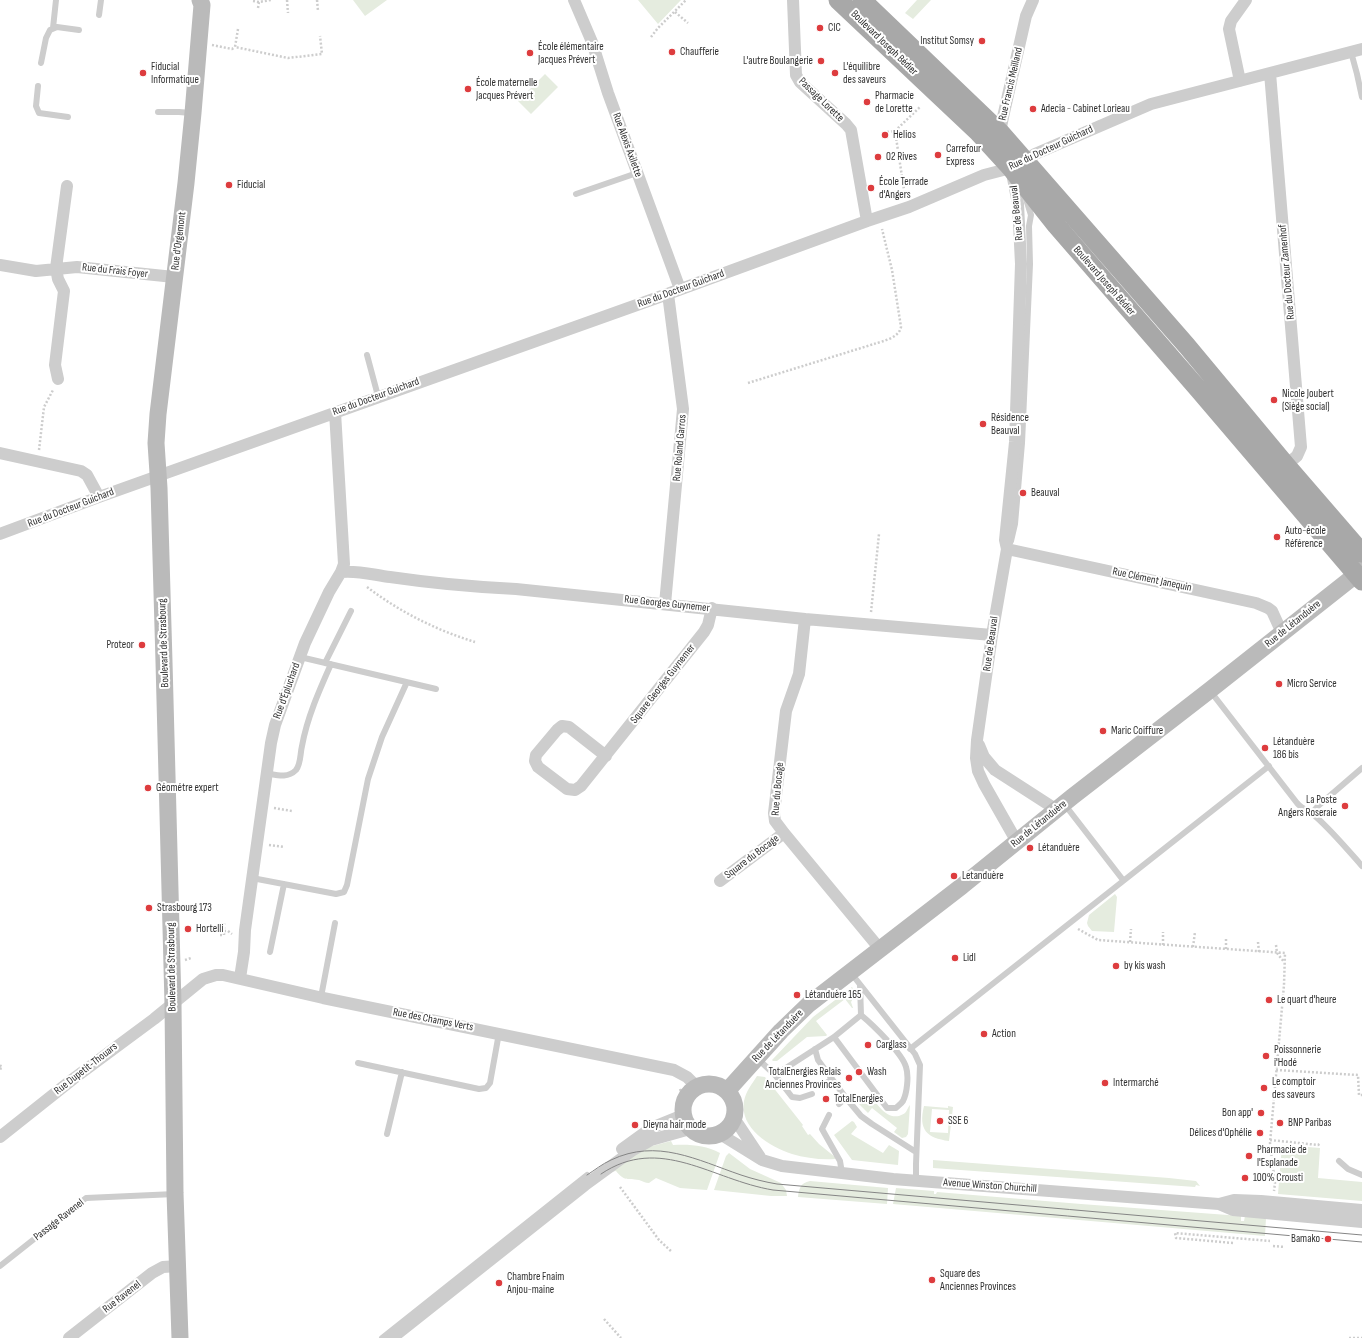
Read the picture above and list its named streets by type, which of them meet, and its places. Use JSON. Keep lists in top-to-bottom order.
{
  "streets": {
    "main road": ["Boulevard Joseph Bédier"],
    "street": [
      "Rue Francis Meilland",
      "Passage Lorette",
      "Rue Alexis Axilette",
      "Rue du Docteur Guichard",
      "Rue de Beauval",
      "Rue d'Orgemont",
      "Rue du Frais Foyer",
      "Rue du Docteur Zamenhof",
      "Rue Roland Garros",
      "Rue Clément Janequin",
      "Rue Georges Guynemer",
      "Rue de Létanduère",
      "Boulevard de Strasbourg",
      "Square Georges Guynemer",
      "Rue d'Épluchard",
      "Rue du Bocage",
      "Square du Bocage",
      "Rue des Champs Verts",
      "Rue Dupetit-Thouars",
      "Avenue Winston Churchill",
      "Rue Ravenel"
    ],
    "lane": ["Passage Ravenel"]
  },
  "crossings": [
    ["Boulevard Joseph Bédier", "Rue Francis Meilland"],
    ["Boulevard Joseph Bédier", "Rue du Docteur Guichard"],
    ["Boulevard Joseph Bédier", "Rue de Beauval"],
    ["Boulevard Joseph Bédier", "Rue du Docteur Zamenhof"],
    ["Boulevard Joseph Bédier", "Rue de Létanduère"],
    ["Passage Lorette", "Rue du Docteur Guichard"],
    ["Rue Alexis Axilette", "Rue du Docteur Guichard"],
    ["Rue du Docteur Guichard", "Rue de Beauval"],
    ["Rue du Docteur Guichard", "Rue d'Orgemont"],
    ["Rue du Docteur Guichard", "Rue du Docteur Zamenhof"],
    ["Rue du Docteur Guichard", "Rue Roland Garros"],
    ["Rue du Docteur Guichard", "Boulevard de Strasbourg"],
    ["Rue du Docteur Guichard", "Rue d'Épluchard"],
    ["Rue de Beauval", "Rue Clément Janequin"],
    ["Rue de Beauval", "Rue Georges Guynemer"],
    ["Rue de Beauval", "Rue de Létanduère"],
    ["Rue d'Orgemont", "Rue du Frais Foyer"],
    ["Rue d'Orgemont", "Boulevard de Strasbourg"],
    ["Rue Roland Garros", "Rue Georges Guynemer"],
    ["Rue Clément Janequin", "Rue de Létanduère"],
    ["Rue Georges Guynemer", "Square Georges Guynemer"],
    ["Rue Georges Guynemer", "Rue d'Épluchard"],
    ["Rue Georges Guynemer", "Rue du Bocage"],
    ["Rue de Létanduère", "Rue du Bocage"],
    ["Rue de Létanduère", "Rue des Champs Verts"],
    ["Rue de Létanduère", "Avenue Winston Churchill"],
    ["Boulevard de Strasbourg", "Rue des Champs Verts"],
    ["Boulevard de Strasbourg", "Rue Dupetit-Thouars"],
    ["Boulevard de Strasbourg", "Passage Ravenel"],
    ["Boulevard de Strasbourg", "Rue Ravenel"],
    ["Rue d'Épluchard", "Rue des Champs Verts"],
    ["Rue du Bocage", "Square du Bocage"],
    ["Rue des Champs Verts", "Rue Dupetit-Thouars"],
    ["Rue des Champs Verts", "Avenue Winston Churchill"]
  ],
  "places": [
    "CIC",
    "Institut Somsy",
    "Chaufferie",
    "École élémentaire Jacques Prévert",
    "L'autre Boulangerie",
    "Fiducial Informatique",
    "L'équilibre des saveurs",
    "École maternelle Jacques Prévert",
    "Pharmacie de Lorette",
    "Adecia - Cabinet Lorieau",
    "Helios",
    "Carrefour Express",
    "02 Rives",
    "Fiducial",
    "École Terrade d'Angers",
    "Nicole Joubert (Siège social)",
    "Résidence Beauval",
    "Beauval",
    "Auto-école Référence",
    "Proteor",
    "Micro Service",
    "Maric Coiffure",
    "Létanduère 186 bis",
    "Géométre expert",
    "La Poste Angers Roseraie",
    "Létanduère",
    "Letanduère",
    "Strasbourg 173",
    "Hortelli",
    "Lidl",
    "by kis wash",
    "Létanduère 165",
    "Le quart d'heure",
    "Action",
    "Carglass",
    "Poissonnerie i'Hodé",
    "Wash",
    "TotalEnergies Relais Anciennes Provinces",
    "Intermarché",
    "Le comptoir des saveurs",
    "TotalEnergies",
    "Bon app'",
    "SSE 6",
    "BNP Paribas",
    "Dieyna hair mode",
    "Délices d'Ophélie",
    "Pharmacie de l'Esplanade",
    "100% Crousti",
    "Bamako",
    "Square des Anciennes Provinces",
    "Chambre Fnaim Anjou-maine"
  ]
}
